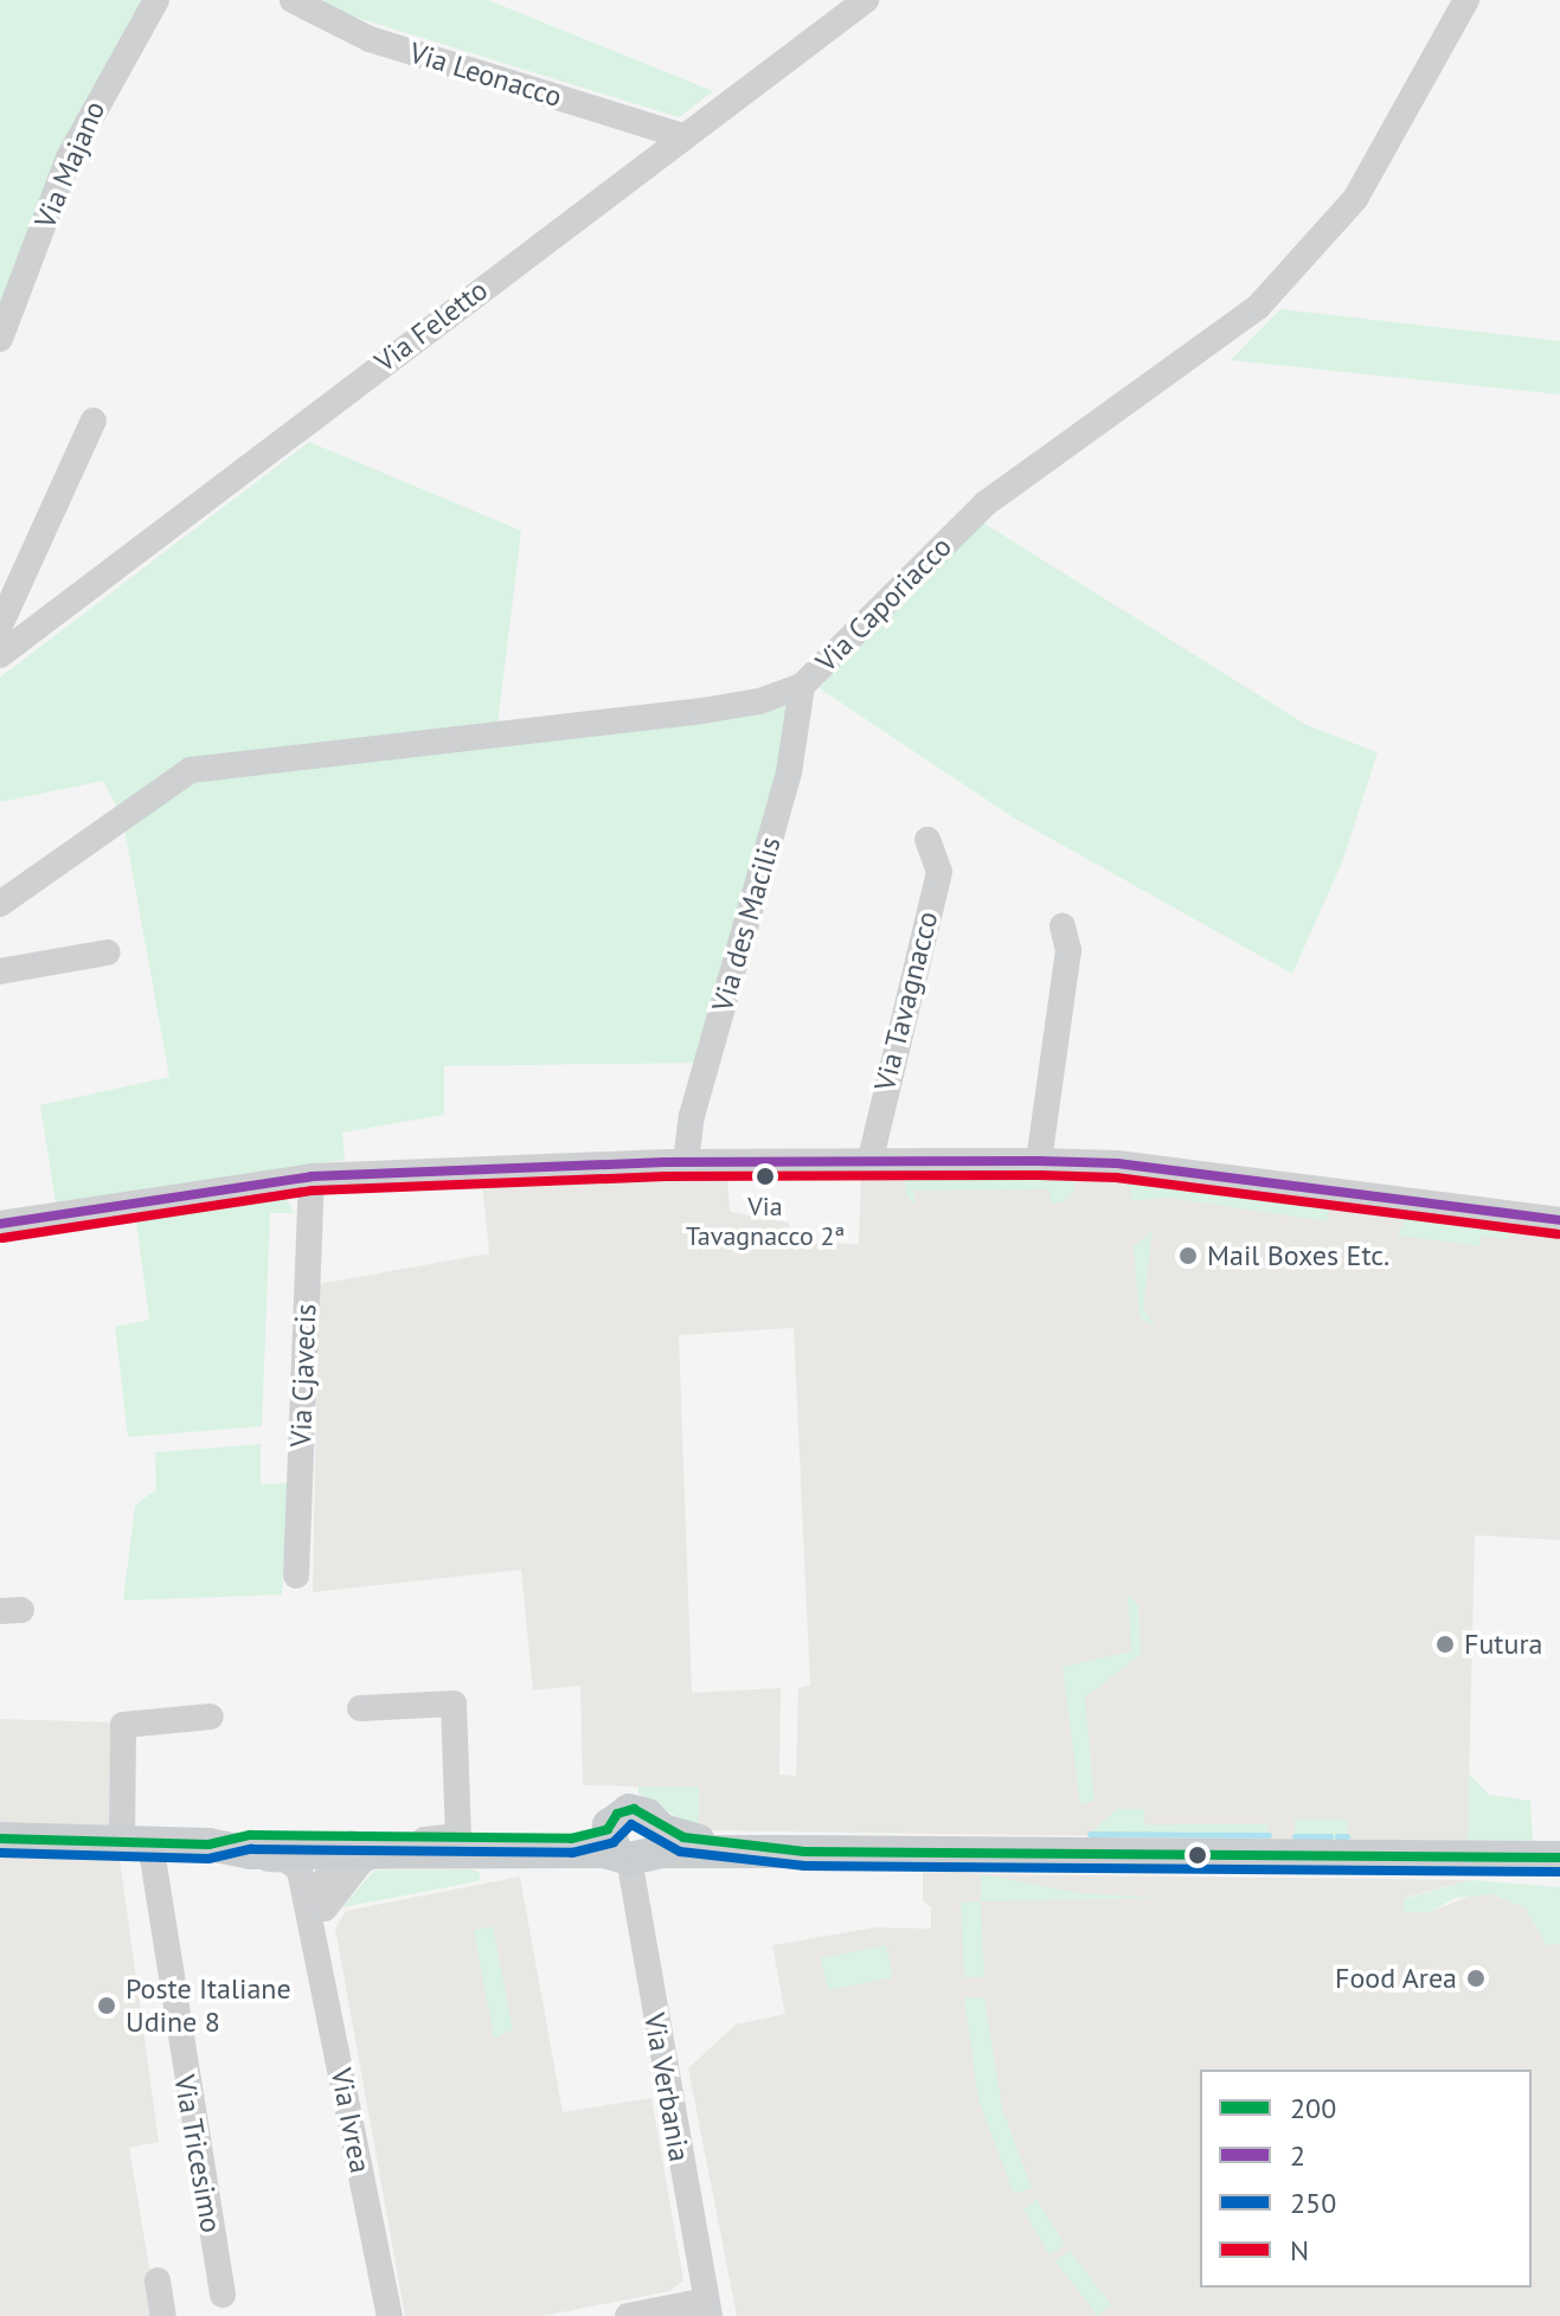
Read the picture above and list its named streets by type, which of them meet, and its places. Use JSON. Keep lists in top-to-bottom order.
{
  "streets": {
    "street": [
      "Via Leonacco",
      "Via Majano",
      "Via Feletto",
      "Via Caporiacco",
      "Via des Macilis",
      "Via Tavagnacco",
      "Via Cjavecis",
      "Via Verbania",
      "Via Ivrea",
      "Via Tricesimo"
    ]
  },
  "crossings": [
    ["Via Leonacco", "Via Feletto"],
    ["Via Caporiacco", "Via des Macilis"]
  ],
  "places": [
    "Via Tavagnacco 2ª",
    "Mail Boxes Etc.",
    "Futura",
    "Food Area",
    "Poste Italiane Udine 8"
  ],
  "lines": [
    "transit line 2",
    "transit line N",
    "transit line 200",
    "transit line 250"
  ],
  "legend": [
    "200",
    "2",
    "250",
    "N"
  ]
}
